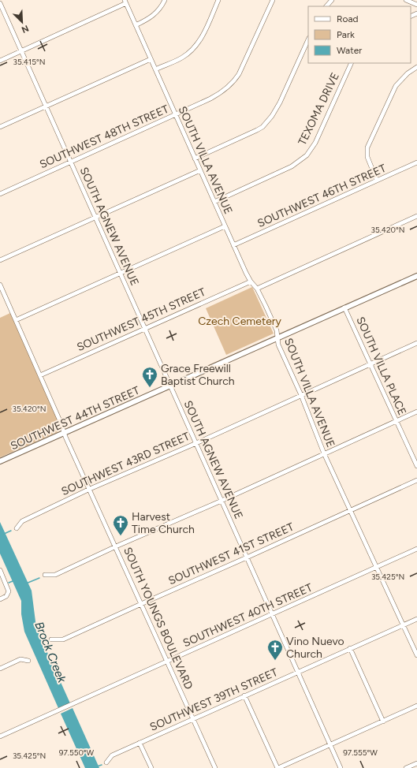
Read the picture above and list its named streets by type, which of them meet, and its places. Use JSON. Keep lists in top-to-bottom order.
{
  "streets": {
    "main road": ["SOUTHWEST 44TH STREET"],
    "street": [
      "TEXOMA DRIVE",
      "SOUTHWEST 48TH STREET",
      "SOUTH VILLA AVENUE",
      "SOUTHWEST 46TH STREET",
      "SOUTH AGNEW AVENUE",
      "SOUTHWEST 45TH STREET",
      "SOUTH VILLA PLACE",
      "SOUTHWEST 43RD STREET",
      "SOUTHWEST 41ST STREET",
      "SOUTHWEST 40TH STREET",
      "SOUTH YOUNGS BOULEVARD",
      "SOUTHWEST 39TH STREET"
    ]
  },
  "crossings": [
    ["TEXOMA DRIVE", "SOUTH VILLA AVENUE"],
    ["SOUTHWEST 48TH STREET", "SOUTH VILLA AVENUE"],
    ["SOUTHWEST 48TH STREET", "SOUTH AGNEW AVENUE"],
    ["SOUTH VILLA AVENUE", "SOUTHWEST 46TH STREET"],
    ["SOUTH VILLA AVENUE", "SOUTHWEST 45TH STREET"],
    ["SOUTH VILLA AVENUE", "SOUTHWEST 44TH STREET"],
    ["SOUTH VILLA AVENUE", "SOUTHWEST 43RD STREET"],
    ["SOUTH VILLA AVENUE", "SOUTHWEST 41ST STREET"],
    ["SOUTH VILLA AVENUE", "SOUTHWEST 40TH STREET"],
    ["SOUTH VILLA AVENUE", "SOUTHWEST 39TH STREET"],
    ["SOUTH AGNEW AVENUE", "SOUTHWEST 45TH STREET"],
    ["SOUTH AGNEW AVENUE", "SOUTHWEST 44TH STREET"],
    ["SOUTH AGNEW AVENUE", "SOUTHWEST 43RD STREET"],
    ["SOUTH AGNEW AVENUE", "SOUTHWEST 41ST STREET"],
    ["SOUTH AGNEW AVENUE", "SOUTHWEST 40TH STREET"],
    ["SOUTH AGNEW AVENUE", "SOUTHWEST 39TH STREET"],
    ["SOUTHWEST 45TH STREET", "SOUTH YOUNGS BOULEVARD"],
    ["SOUTH VILLA PLACE", "SOUTHWEST 44TH STREET"],
    ["SOUTH VILLA PLACE", "SOUTHWEST 43RD STREET"],
    ["SOUTHWEST 44TH STREET", "SOUTH YOUNGS BOULEVARD"],
    ["SOUTHWEST 43RD STREET", "SOUTH YOUNGS BOULEVARD"],
    ["SOUTHWEST 41ST STREET", "SOUTH YOUNGS BOULEVARD"],
    ["SOUTHWEST 40TH STREET", "SOUTH YOUNGS BOULEVARD"],
    ["SOUTH YOUNGS BOULEVARD", "SOUTHWEST 39TH STREET"]
  ],
  "water": ["Brock Creek"],
  "parks": ["Czech Cemetery"],
  "places": {
    "church": ["Grace Freewill Baptist Church", "Harvest Time Church", "Vino Nuevo Church"]
  },
  "legend": ["Road", "Park", "Water"],
  "north": "bottom right",
  "coordinates": [
    "35.415°N",
    "35.420°N",
    "35.425°N",
    "97.550°W",
    "97.555°W"
  ]
}
